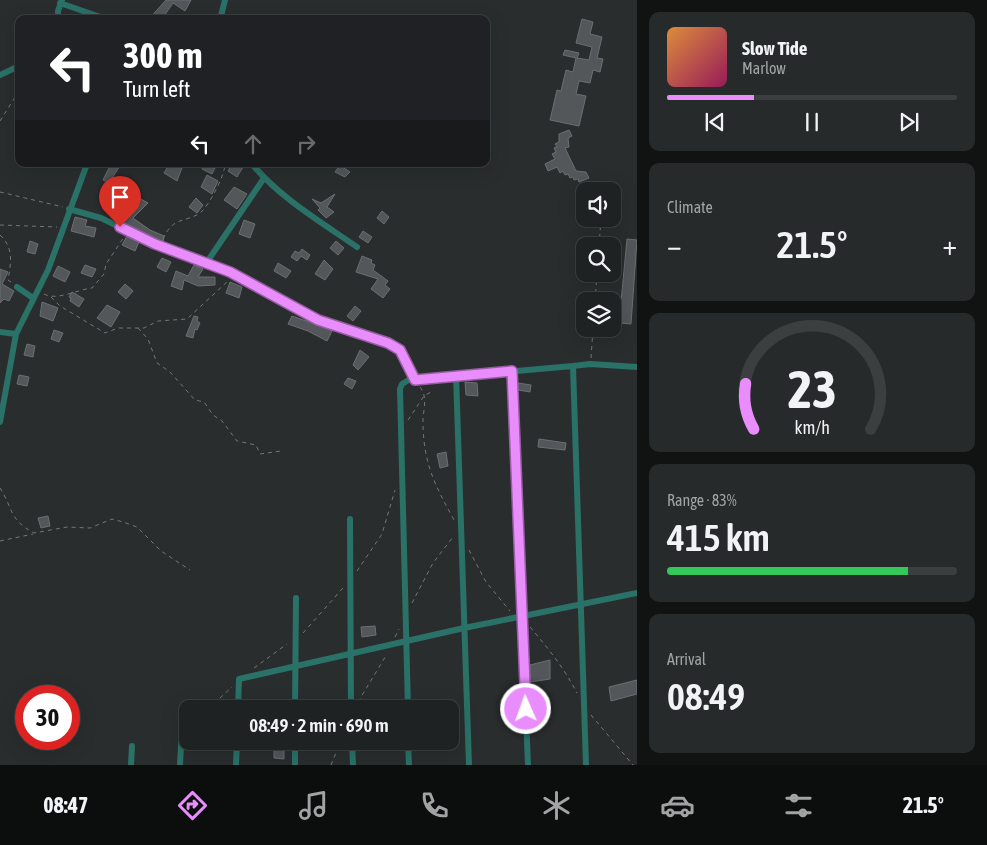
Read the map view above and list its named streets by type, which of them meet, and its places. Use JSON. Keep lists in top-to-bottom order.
{
  "page": {
    "turn": ["300 m", "Turn left"],
    "song": ["Slow Tide", "Marlow"],
    "tile": [
      "Climate",
      ["Range · 83%", "415 km"],
      ["Arrival", "08:49"]
    ],
    "heat": ["−", "21.5°", "+"],
    "limit": "30",
    "trip": "08:49 · 2 min · 690 m",
    "tabs": ["08:47", "21.5°"],
    "gauge": ["23", "km/h"]
  }
}
